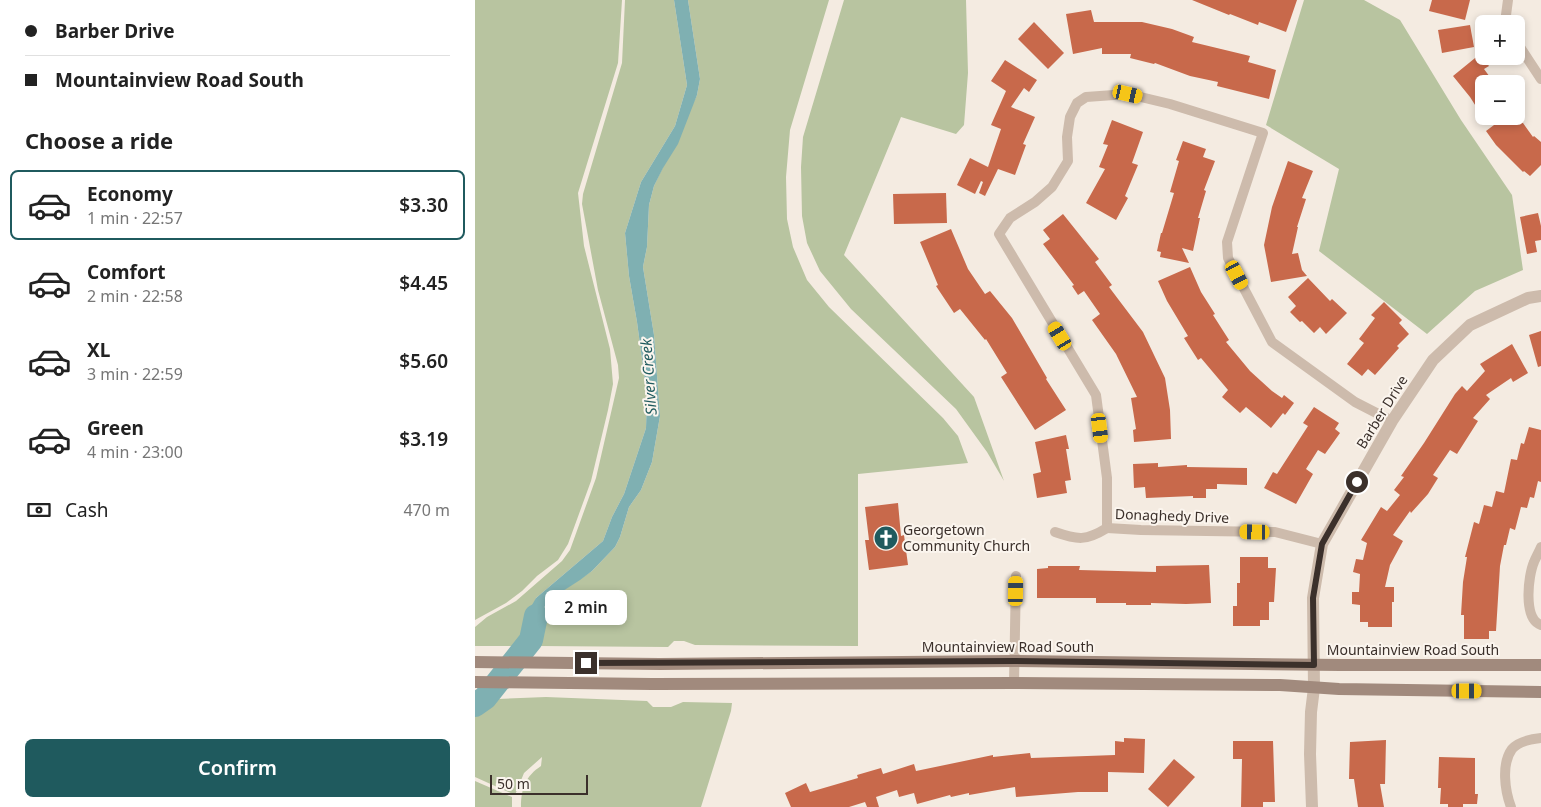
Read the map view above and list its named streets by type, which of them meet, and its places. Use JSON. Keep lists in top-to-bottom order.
{
  "streets": {
    "main road": ["Mountainview Road South"],
    "street": ["Barber Drive", "Donaghedy Drive"]
  },
  "crossings": [
    ["Barber Drive", "Donaghedy Drive"],
    ["Barber Drive", "Mountainview Road South"]
  ],
  "water": ["Silver Creek"],
  "places": {
    "church": ["Georgetown Community Church"]
  },
  "scale_bar": "50 m",
  "page": {
    "banner": ["Barber Drive", "Mountainview Road South"],
    "map_buttons": ["+", "−"],
    "heading": "Choose a ride",
    "list": [
      {
        "name": "Economy",
        "note": "1 min · 22:57",
        "value": "$3.30"
      },
      {
        "name": "Comfort",
        "note": "2 min · 22:58",
        "value": "$4.45"
      },
      {
        "name": "XL",
        "note": "3 min · 22:59",
        "value": "$5.60"
      },
      {
        "name": "Green",
        "note": "4 min · 23:00",
        "value": "$3.19"
      }
    ],
    "pay": ["Cash", "470 m"],
    "bubble": "2 min",
    "buttons": "Confirm",
    "scale": "50 m"
  }
}
